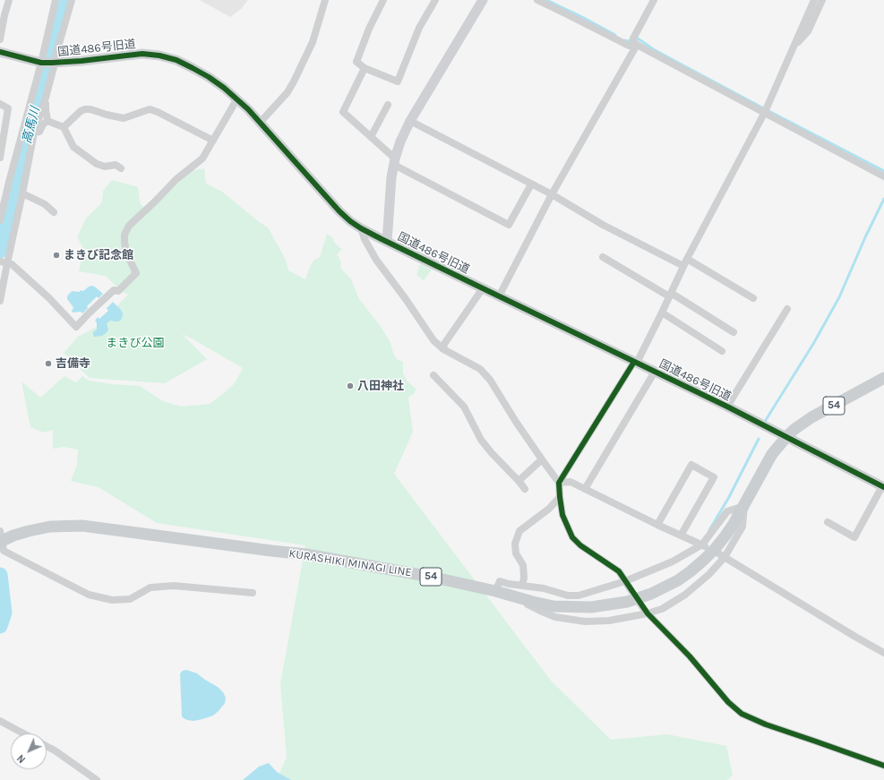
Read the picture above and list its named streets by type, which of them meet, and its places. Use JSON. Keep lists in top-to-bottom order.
{
  "streets": {
    "main road": ["54", "KURASHIKI MINAGI LINE"],
    "street": ["国道486号旧道"]
  },
  "crossings": [
    ["国道486号旧道", "KURASHIKI MINAGI LINE"]
  ],
  "water": ["高馬川"],
  "parks": ["まきび公園"],
  "places": ["まきび記念館", "吉備寺", "八田神社"],
  "north": "bottom left"
}
